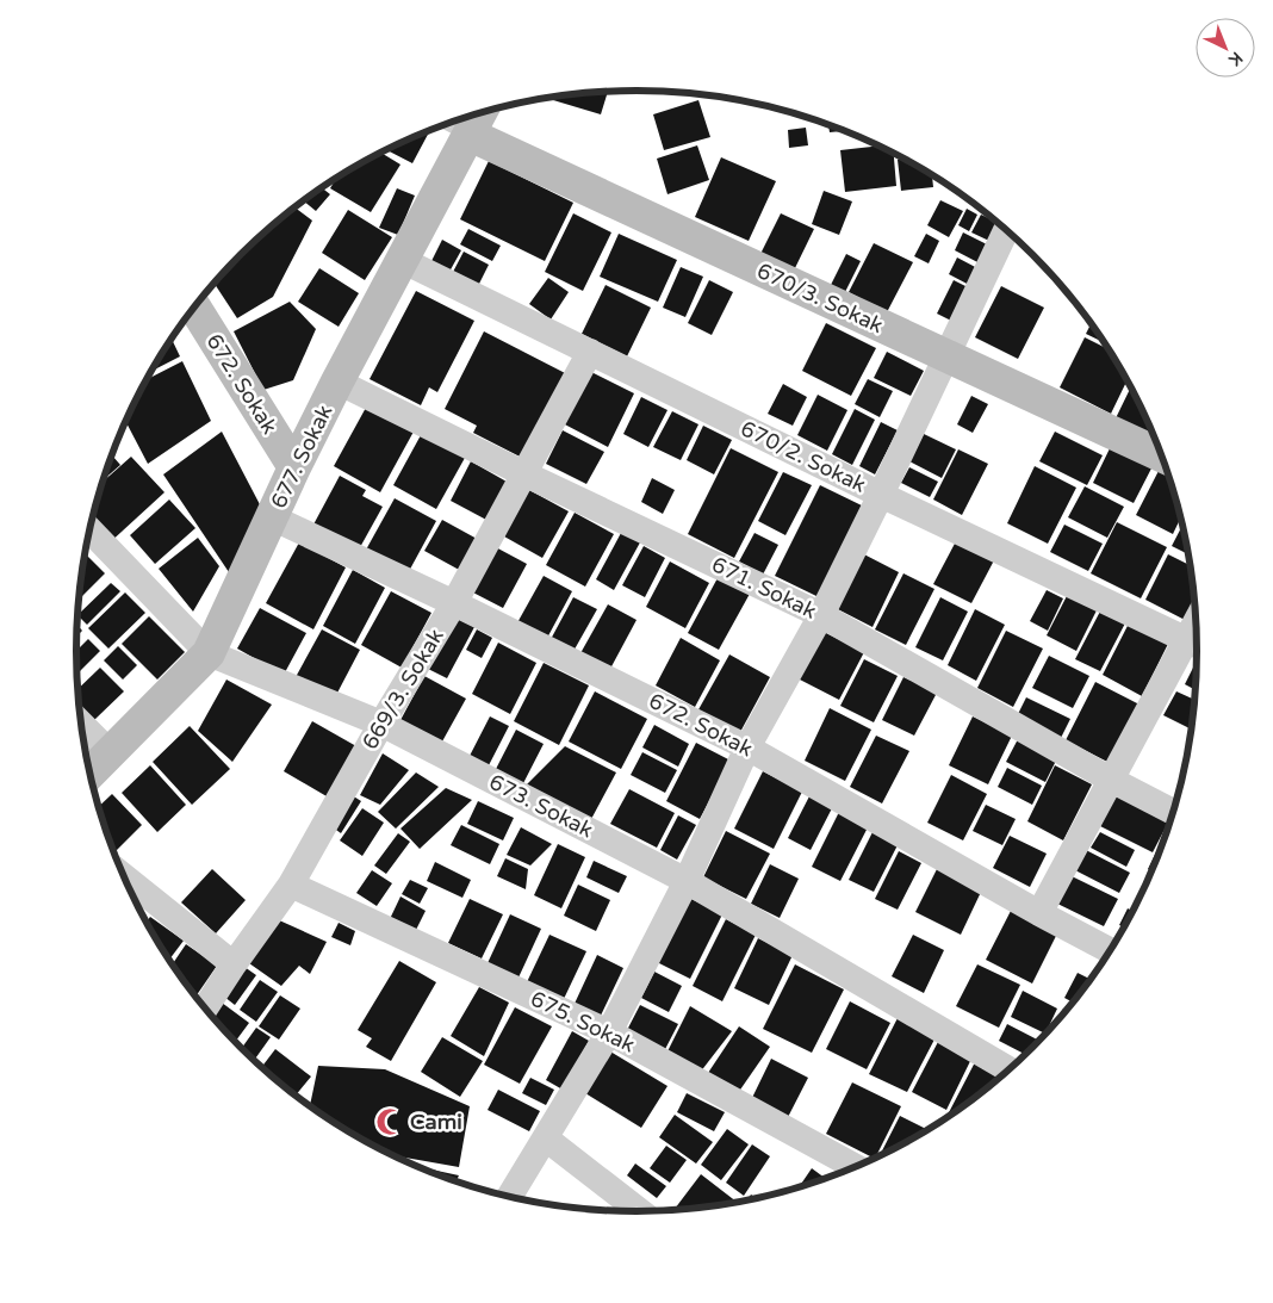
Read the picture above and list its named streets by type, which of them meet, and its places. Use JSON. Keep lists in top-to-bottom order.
{
  "streets": {
    "street": [
      "670/3. Sokak",
      "672. Sokak",
      "677. Sokak",
      "670/2. Sokak",
      "671. Sokak",
      "669/3. Sokak",
      "673. Sokak",
      "675. Sokak"
    ]
  },
  "crossings": [
    ["670/3. Sokak", "677. Sokak"],
    ["672. Sokak", "677. Sokak"],
    ["672. Sokak", "669/3. Sokak"],
    ["677. Sokak", "670/2. Sokak"],
    ["677. Sokak", "671. Sokak"],
    ["677. Sokak", "673. Sokak"],
    ["670/2. Sokak", "669/3. Sokak"],
    ["671. Sokak", "669/3. Sokak"],
    ["669/3. Sokak", "673. Sokak"],
    ["669/3. Sokak", "675. Sokak"]
  ],
  "places": {
    "mosque": ["Cami"]
  },
  "north": "bottom right"
}
